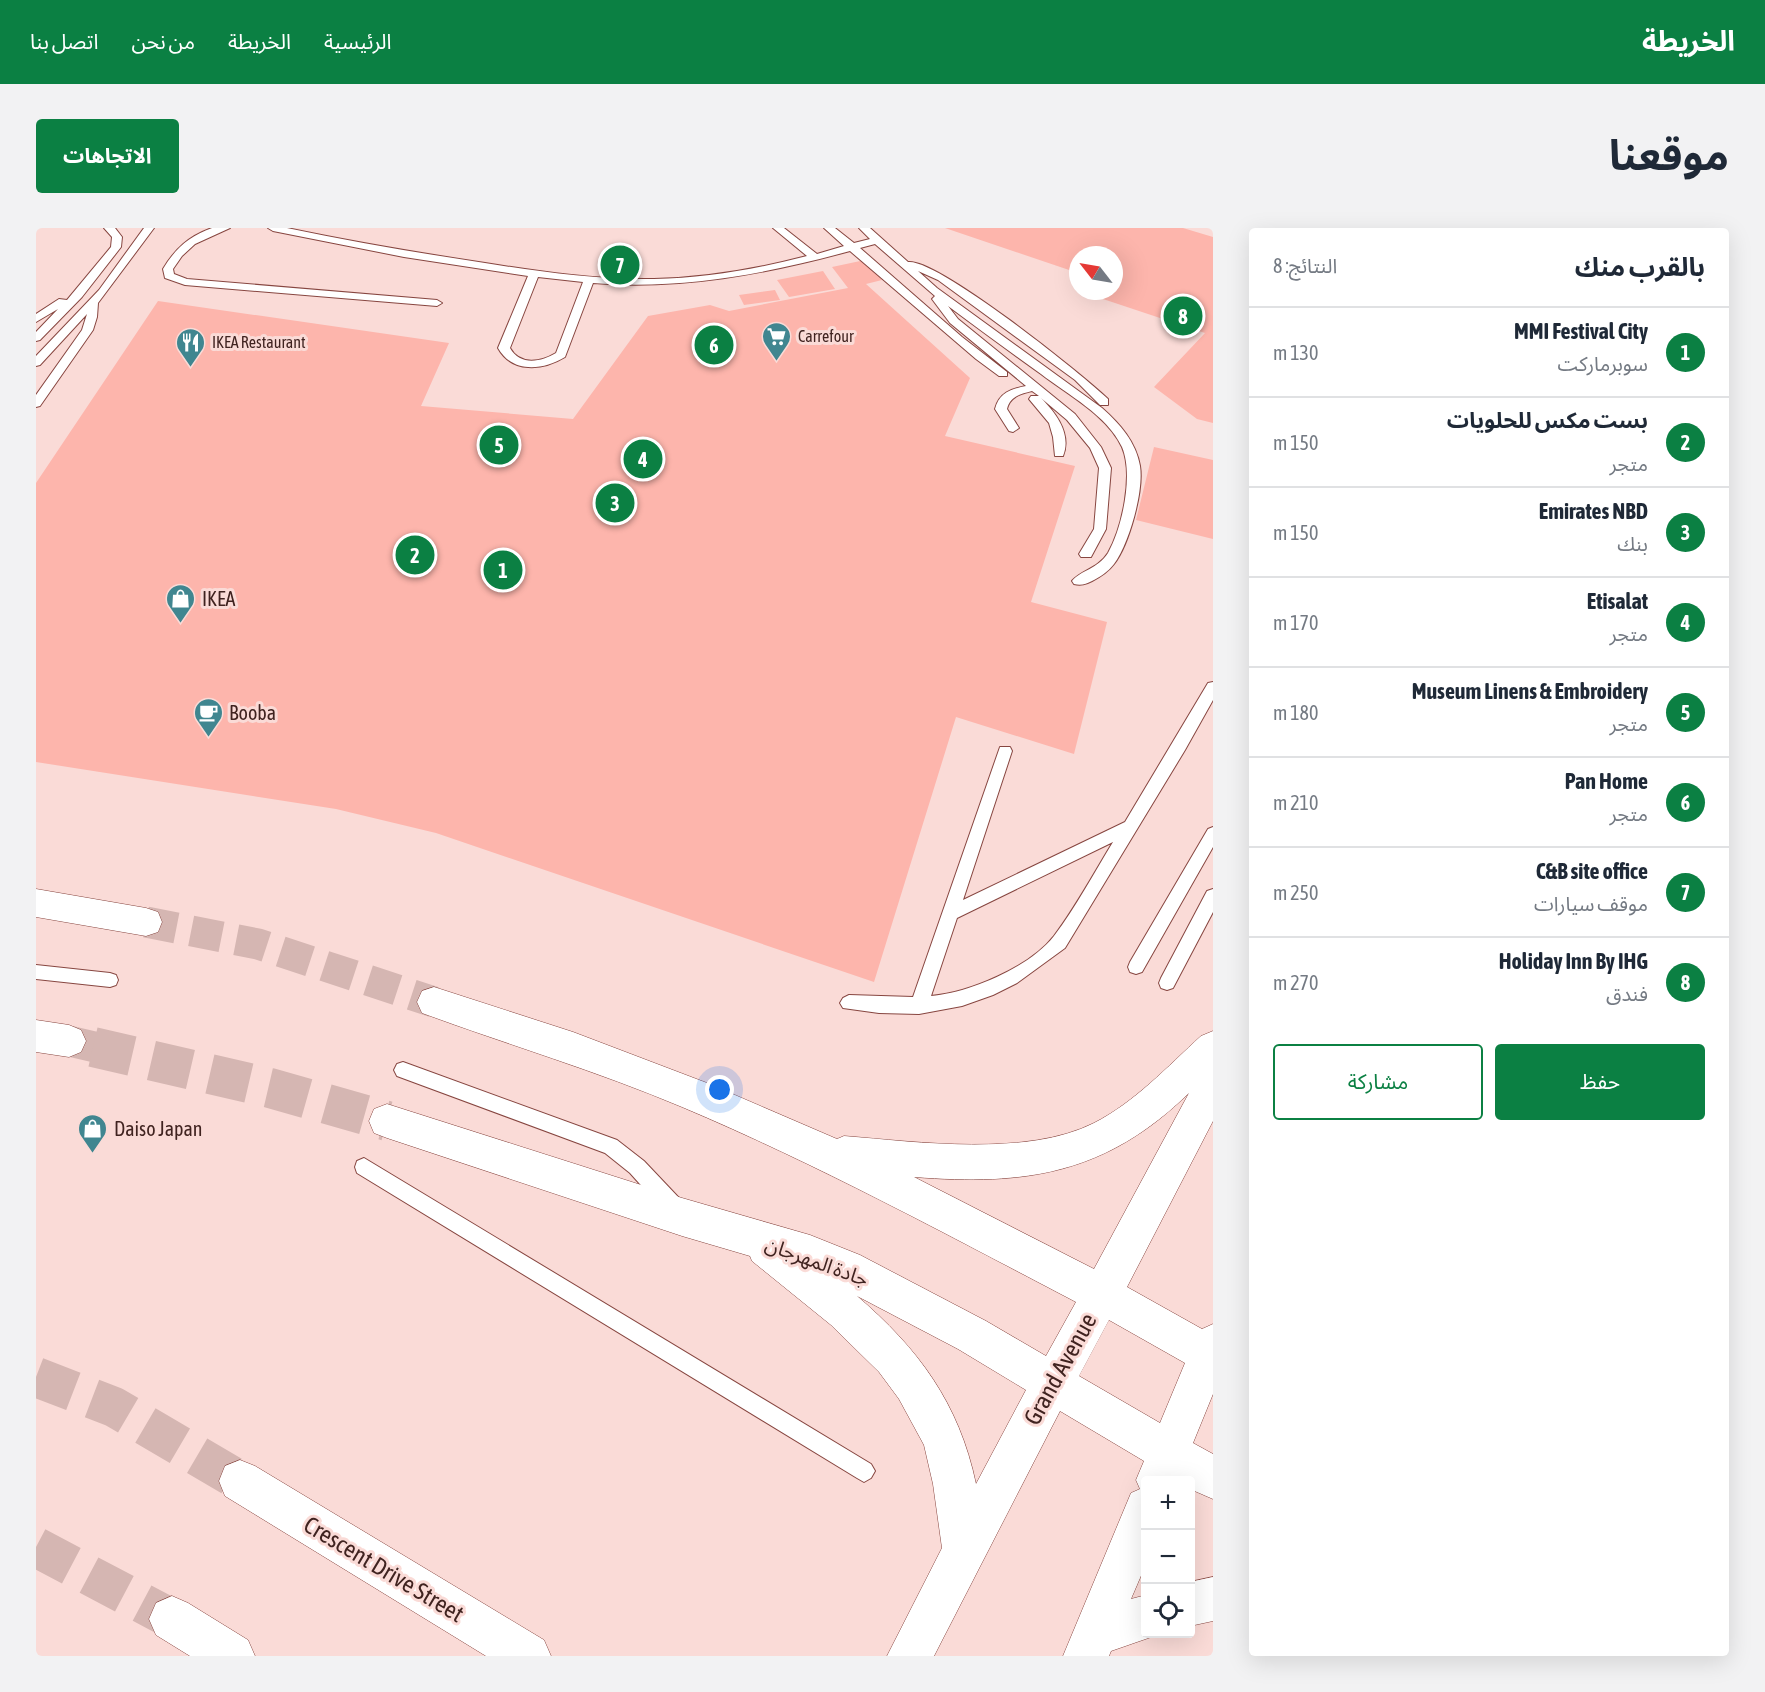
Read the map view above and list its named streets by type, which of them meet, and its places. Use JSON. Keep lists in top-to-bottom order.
{
  "streets": {
    "main road": ["جادة المهرجان", "Grand Avenue", "Crescent Drive Street"]
  },
  "crossings": [
    ["جادة المهرجان", "Grand Avenue"]
  ],
  "places": {
    "supermarket": ["Carrefour"],
    "restaurant": ["IKEA Restaurant"],
    "shop": ["IKEA", "Daiso Japan"],
    "cafe": ["Booba"]
  },
  "north": "top left",
  "page": {
    "header": "الخريطة",
    "nav": [
      "الرئيسية",
      "الخريطة",
      "من نحن",
      "اتصل بنا"
    ],
    "title": "موقعنا",
    "buttons": [
      "الاتجاهات",
      ["حفظ", "مشاركة"]
    ],
    "heading": ["بالقرب منك", "النتائج: 8"],
    "pins": [
      "7",
      "8",
      "6",
      "5",
      "4",
      "3",
      "2",
      "1"
    ],
    "list": [
      {
        "mark": "1",
        "name": "MMI Festival City",
        "note": "سوبرماركت",
        "value": "130 m"
      },
      {
        "mark": "2",
        "name": "بست مكس للحلويات",
        "note": "متجر",
        "value": "150 m"
      },
      {
        "mark": "3",
        "name": "Emirates NBD",
        "note": "بنك",
        "value": "150 m"
      },
      {
        "mark": "4",
        "name": "Etisalat",
        "note": "متجر",
        "value": "170 m"
      },
      {
        "mark": "5",
        "name": "Museum Linens & Embroidery",
        "note": "متجر",
        "value": "180 m"
      },
      {
        "mark": "6",
        "name": "Pan Home",
        "note": "متجر",
        "value": "210 m"
      },
      {
        "mark": "7",
        "name": "C&B site office",
        "note": "موقف سيارات",
        "value": "250 m"
      },
      {
        "mark": "8",
        "name": "Holiday Inn By IHG",
        "note": "فندق",
        "value": "270 m"
      }
    ],
    "map_buttons": ["+", "−"]
  }
}
